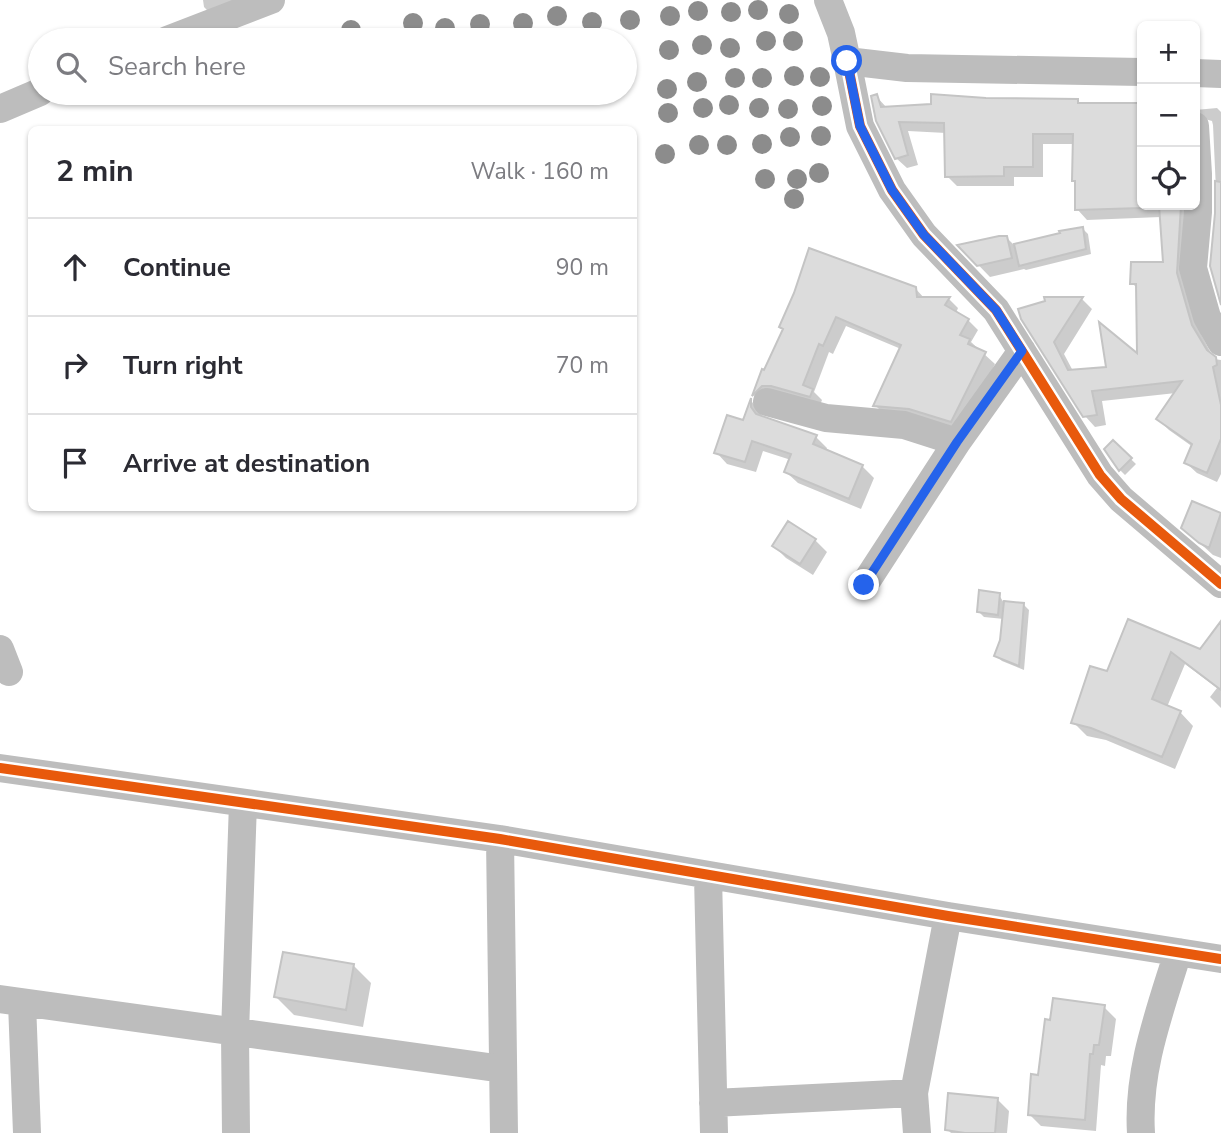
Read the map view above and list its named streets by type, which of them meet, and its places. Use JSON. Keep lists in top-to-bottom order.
{
  "page": {
    "map_buttons": ["+", "−"],
    "search": "Search here",
    "heading": ["2 min", "Walk · 160 m"],
    "list": [
      ["Continue", "90 m"],
      ["Turn right", "70 m"],
      "Arrive at destination"
    ]
  }
}
